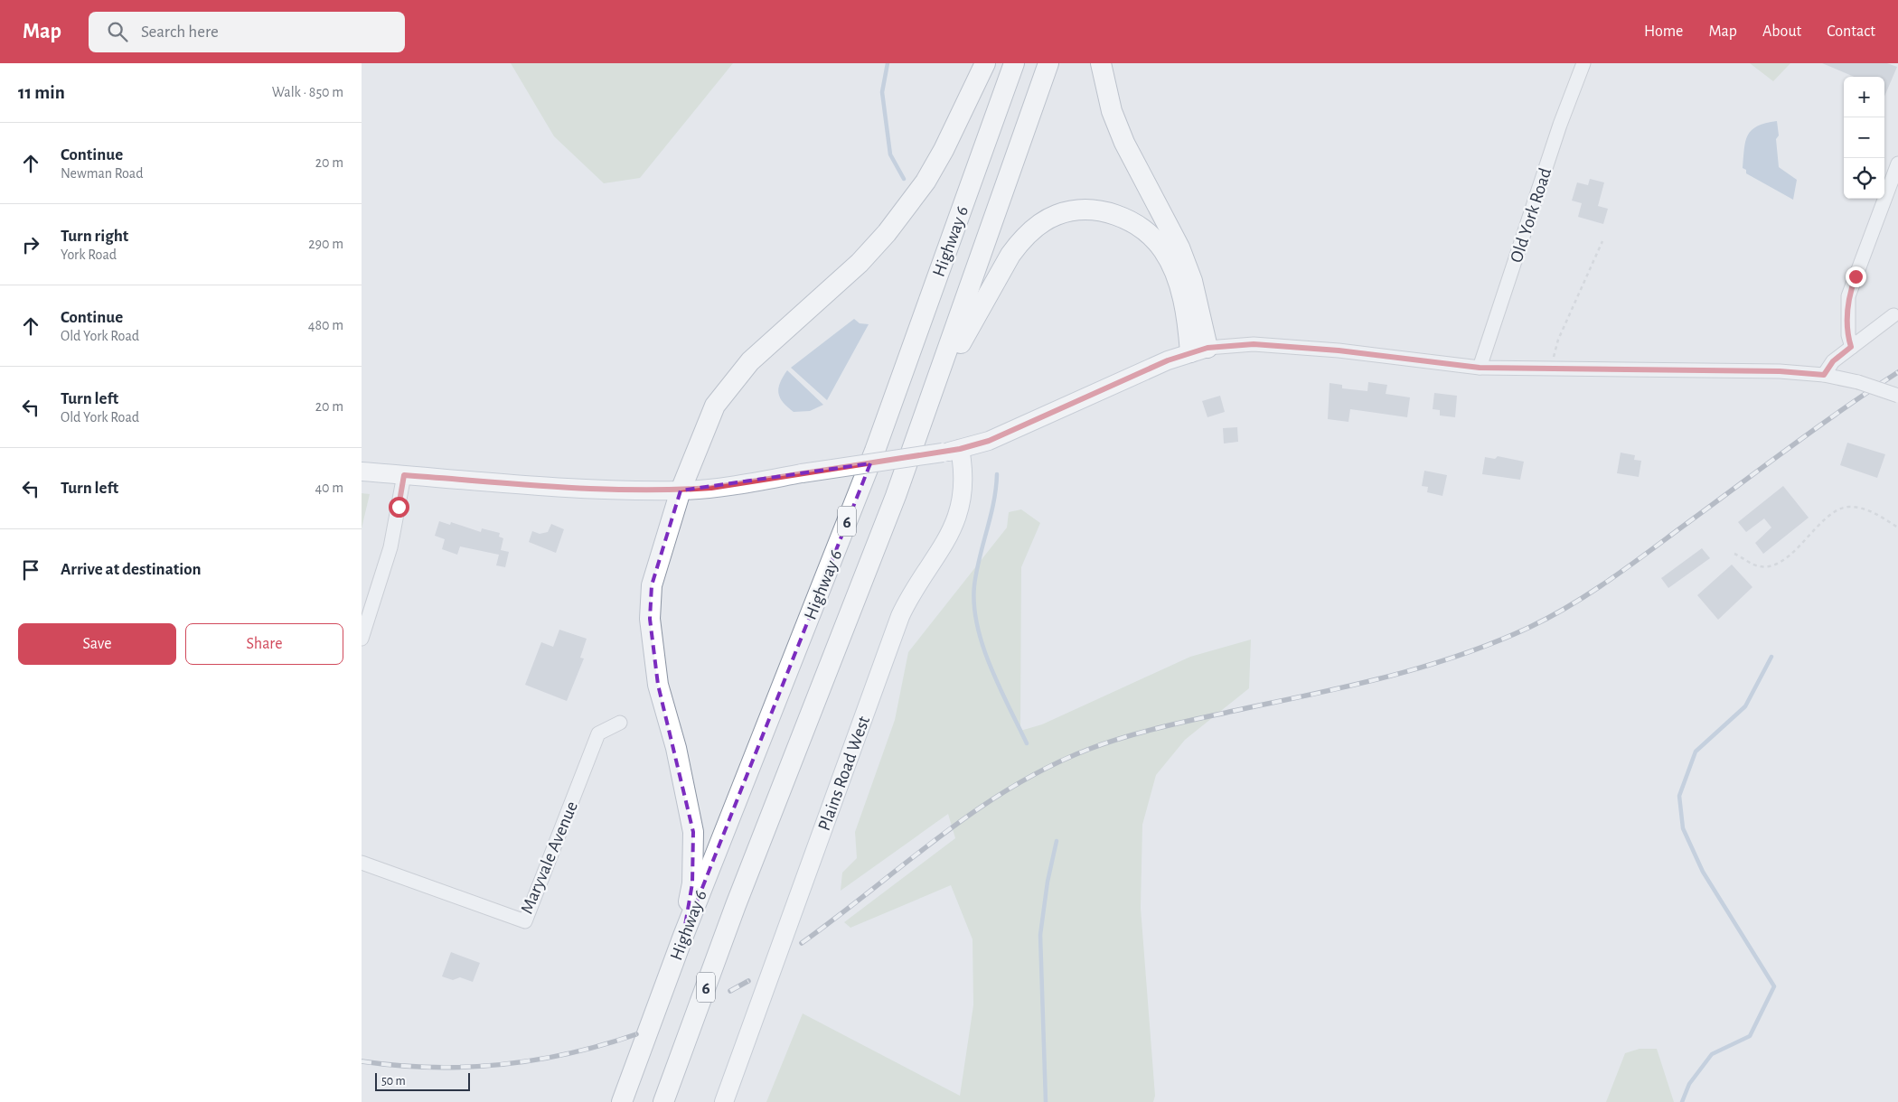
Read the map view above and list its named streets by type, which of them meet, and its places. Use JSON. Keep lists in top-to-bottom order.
{
  "streets": {
    "highway": ["Highway 6", "6"],
    "main road": ["Plains Road West"],
    "street": ["Old York Road", "Maryvale Avenue"]
  },
  "scale_bar": "50 m",
  "page": {
    "header": "Map",
    "search": "Search here",
    "nav": [
      "Home",
      "Map",
      "About",
      "Contact"
    ],
    "heading": ["11 min", "Walk · 850 m"],
    "map_buttons": ["+", "−"],
    "list": [
      ["Continue", "Newman Road", "20 m"],
      ["Turn right", "York Road", "290 m"],
      ["Continue", "Old York Road", "480 m"],
      ["Turn left", "Old York Road", "20 m"],
      ["Turn left", "40 m"],
      "Arrive at destination"
    ],
    "buttons": ["Save", "Share"],
    "scale": "50 m"
  }
}
